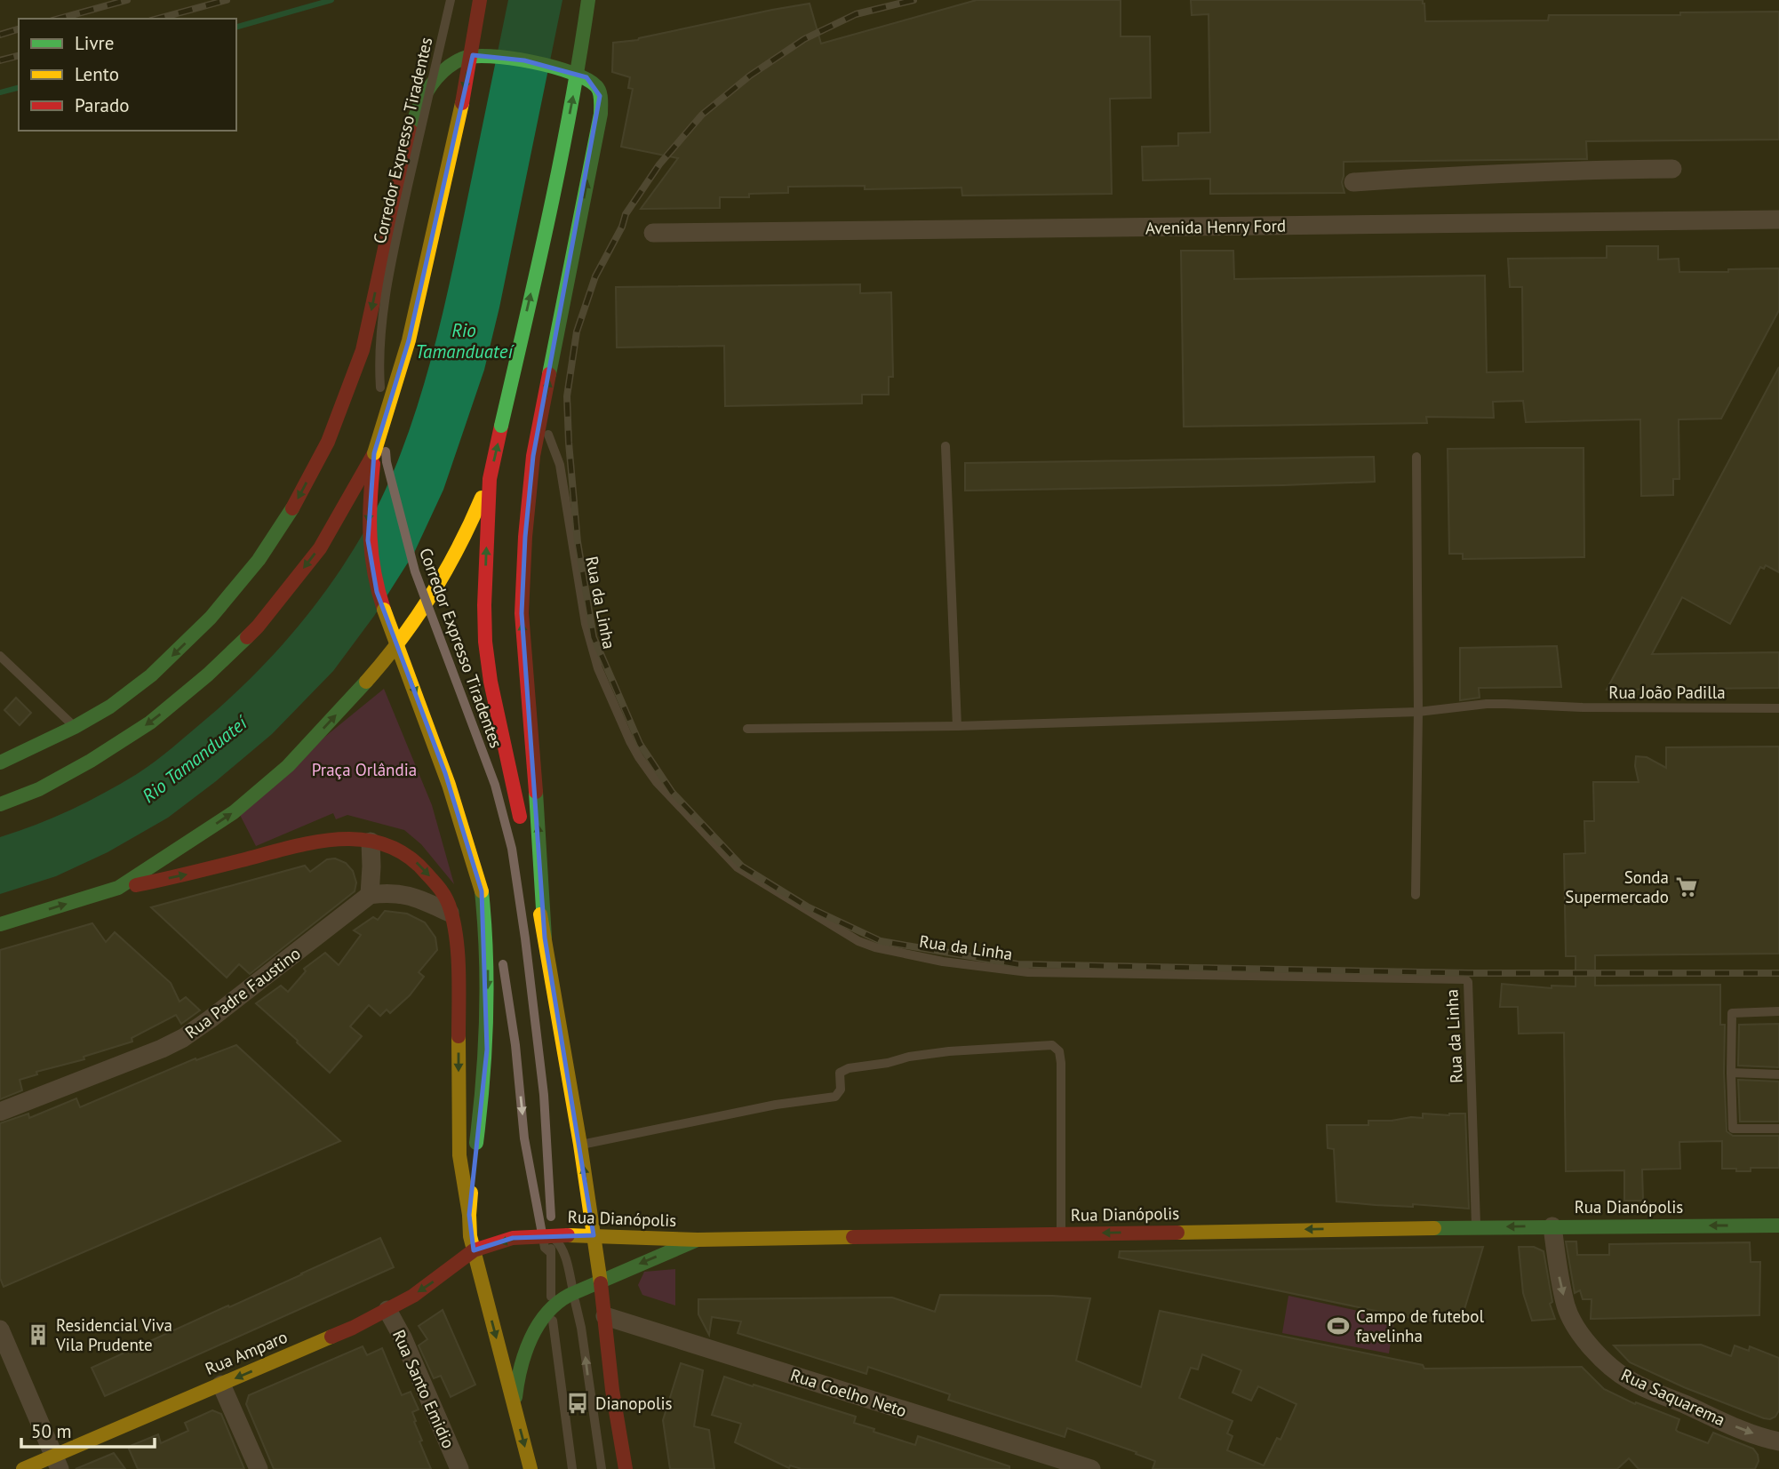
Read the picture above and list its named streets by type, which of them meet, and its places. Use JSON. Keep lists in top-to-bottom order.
{
  "streets": {
    "main road": ["Rua Dianópolis", "Rua Amparo"],
    "street": [
      "Avenida Henry Ford",
      "Rua Padre Faustino",
      "Rua Santo Emidio",
      "Rua Coelho Neto",
      "Rua Saquarema"
    ],
    "lane": ["Corredor Expresso Tiradentes", "Rua da Linha", "Rua João Padilla"]
  },
  "crossings": [
    ["Corredor Expresso Tiradentes", "Rua Dianópolis"],
    ["Rua da Linha", "Rua Dianópolis"],
    ["Rua Dianópolis", "Rua Amparo"],
    ["Rua Dianópolis", "Rua Saquarema"],
    ["Rua Amparo", "Rua Santo Emidio"]
  ],
  "one_way": ["Rua Dianópolis", "Rua Amparo", "Rua Saquarema"],
  "water": ["Rio Tamanduateí"],
  "parks": ["Praça Orlândia"],
  "places": {
    "supermarket": ["Sonda Supermercado"],
    "sports": ["Campo de futebol favelinha"],
    "building": ["Residencial Viva Vila Prudente"],
    "bus stop": ["Dianopolis"]
  },
  "legend": ["Livre", "Lento", "Parado"],
  "scale_bar": "50 m"
}
